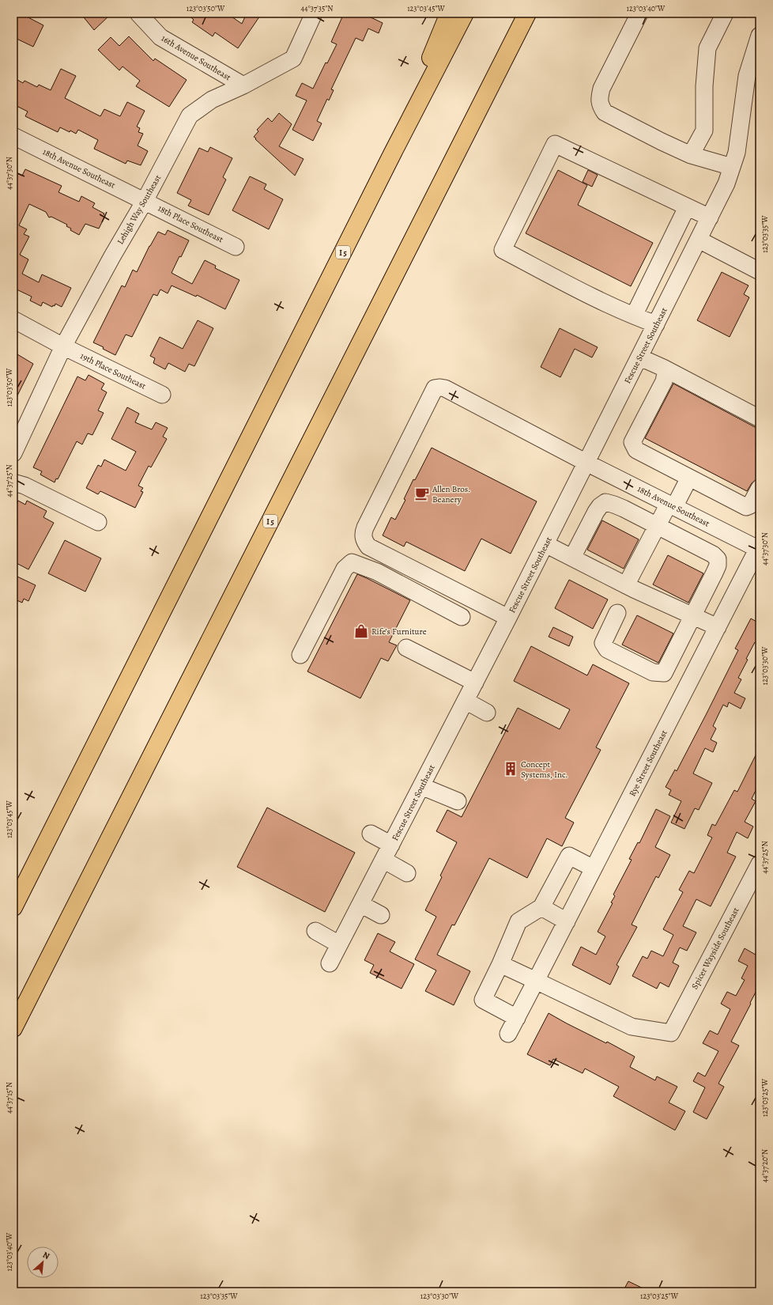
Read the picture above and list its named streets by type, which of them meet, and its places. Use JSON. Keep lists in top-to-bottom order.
{
  "streets": {
    "highway": ["I 5"],
    "street": [
      "16th Avenue Southeast",
      "18th Avenue Southeast",
      "Lehigh Way Southeast",
      "18th Place Southeast",
      "Fescue Street Southeast",
      "19th Place Southeast",
      "Rye Street Southeast",
      "Spicer Wayside Southeast"
    ]
  },
  "crossings": [
    ["16th Avenue Southeast", "Lehigh Way Southeast"],
    ["18th Avenue Southeast", "Lehigh Way Southeast"],
    ["18th Avenue Southeast", "18th Place Southeast"],
    ["18th Avenue Southeast", "Fescue Street Southeast"],
    ["18th Avenue Southeast", "Rye Street Southeast"],
    ["Lehigh Way Southeast", "18th Place Southeast"],
    ["Lehigh Way Southeast", "19th Place Southeast"],
    ["Rye Street Southeast", "Spicer Wayside Southeast"]
  ],
  "places": {
    "cafe": ["Allen Bros. Beanery"],
    "shop": ["Rife’s Furniture"],
    "building": ["Concept Systems, Inc."]
  },
  "north": "top right",
  "coordinates": [
    "123°03'50\"W",
    "44°37'35\"N",
    "123°03'45\"W",
    "123°03'40\"W",
    "44°37'30\"N",
    "123°03'35\"W",
    "44°37'25\"N",
    "123°03'30\"W",
    "44°37'15\"N",
    "123°03'25\"W",
    "44°37'20\"N"
  ]
}
